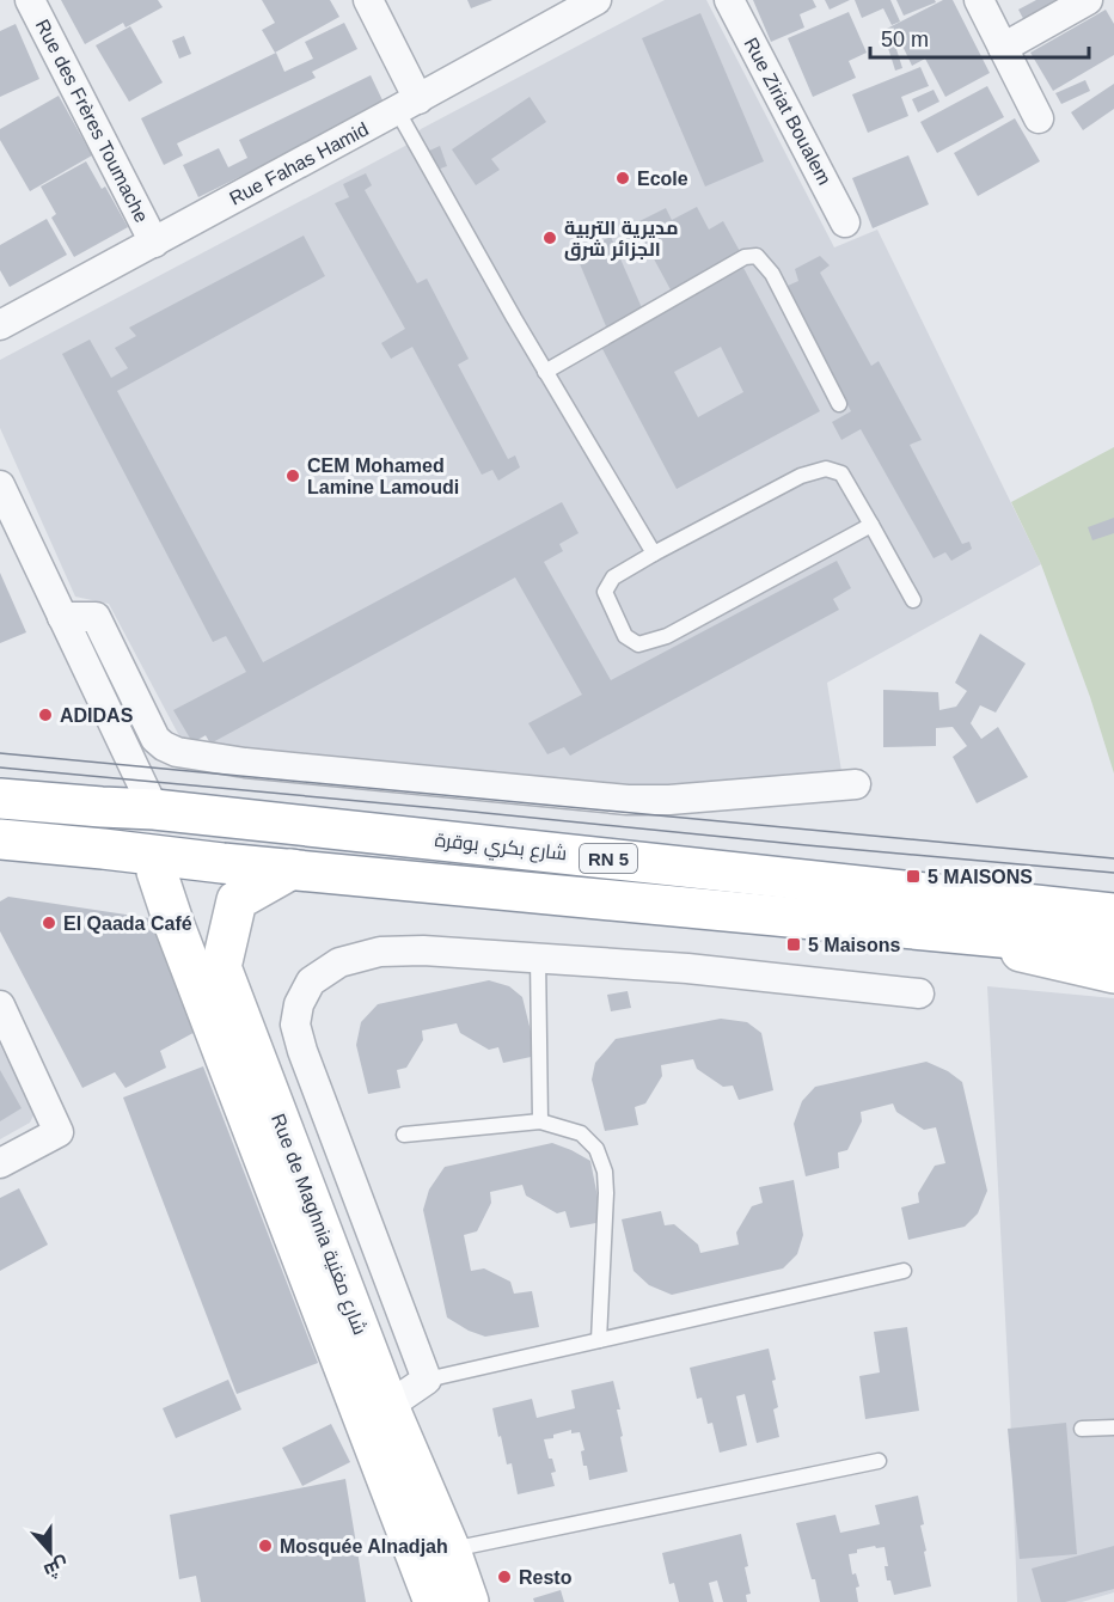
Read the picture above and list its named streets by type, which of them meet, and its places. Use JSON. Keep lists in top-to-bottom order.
{
  "streets": {
    "main road": ["شارع بكري بوقرة", "RN 5", "Rue de Maghnia شارع مغنية"],
    "street": ["Rue Ziriat Boualem", "Rue des Frères Toumache", "Rue Fahas Hamid"]
  },
  "crossings": [
    ["Rue des Frères Toumache", "Rue Fahas Hamid"],
    ["RN 5", "Rue de Maghnia شارع مغنية"]
  ],
  "places": {
    "other": [
      "Ecole",
      "مديرية التربية الجزائر شرق",
      "CEM Mohamed Lamine Lamoudi",
      "ADIDAS",
      "El Qaada Café",
      "Mosquée Alnadjah",
      "Resto"
    ],
    "transit": ["5 MAISONS", "5 Maisons"]
  },
  "scale_bar": "50 m",
  "north": "bottom"
}
